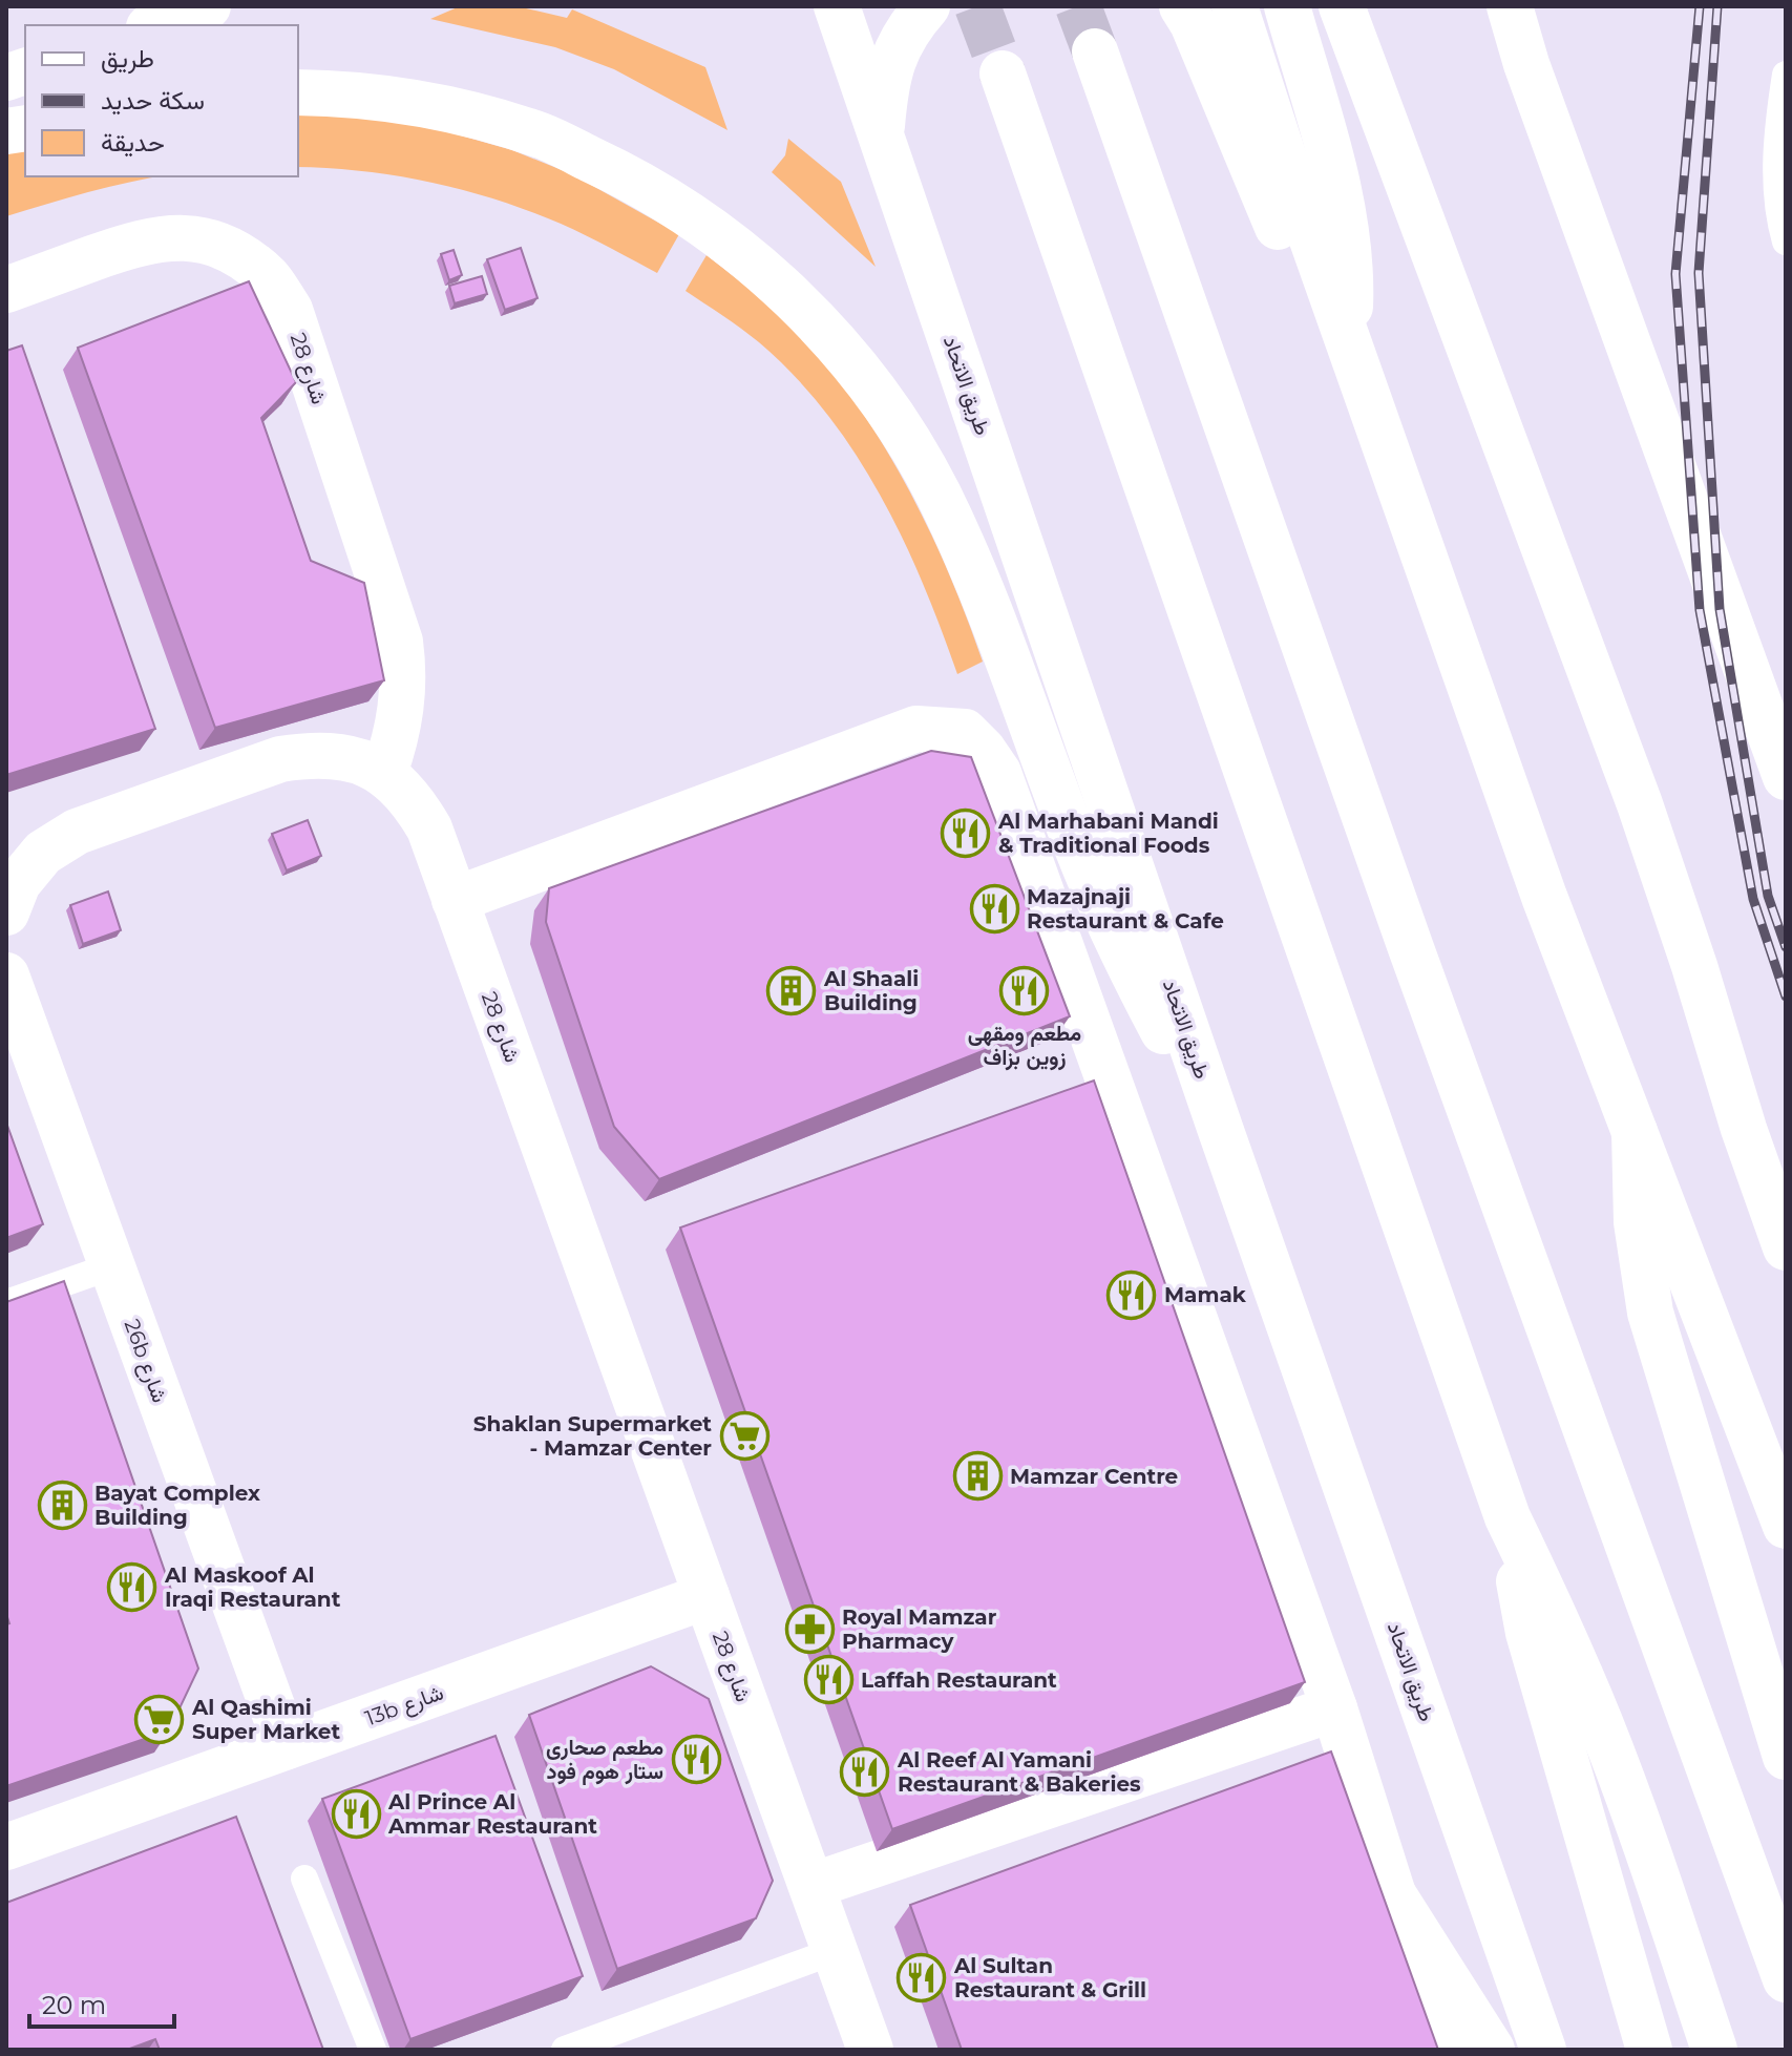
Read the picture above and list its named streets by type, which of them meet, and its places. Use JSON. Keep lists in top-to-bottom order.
{
  "streets": {
    "main road": [
      "شارع 28",
      "طريق الاتحاد",
      "26b شارع",
      "13b شارع"
    ]
  },
  "crossings": [
    ["شارع 28", "13b شارع"],
    ["26b شارع", "13b شارع"]
  ],
  "places": {
    "restaurant": [
      "Al Marhabani Mandi & Traditional Foods",
      "Mazajnaji Restaurant & Cafe",
      "مطعم ومقهى زوين بزاف",
      "Mamak",
      "Al Maskoof Al Iraqi Restaurant",
      "Laffah Restaurant",
      "مطعم صحارى ستار هوم فود",
      "Al Reef Al Yamani Restaurant & Bakeries",
      "Al Prince Al Ammar Restaurant",
      "Al Sultan Restaurant & Grill"
    ],
    "building": ["Al Shaali Building", "Mamzar Centre", "Bayat Complex Building"],
    "supermarket": ["Shaklan Supermarket - Mamzar Center", "Al Qashimi Super Market"],
    "pharmacy": ["Royal Mamzar Pharmacy"]
  },
  "legend": ["طريق", "سكة حديد", "حديقة"],
  "scale_bar": "20 m"
}
